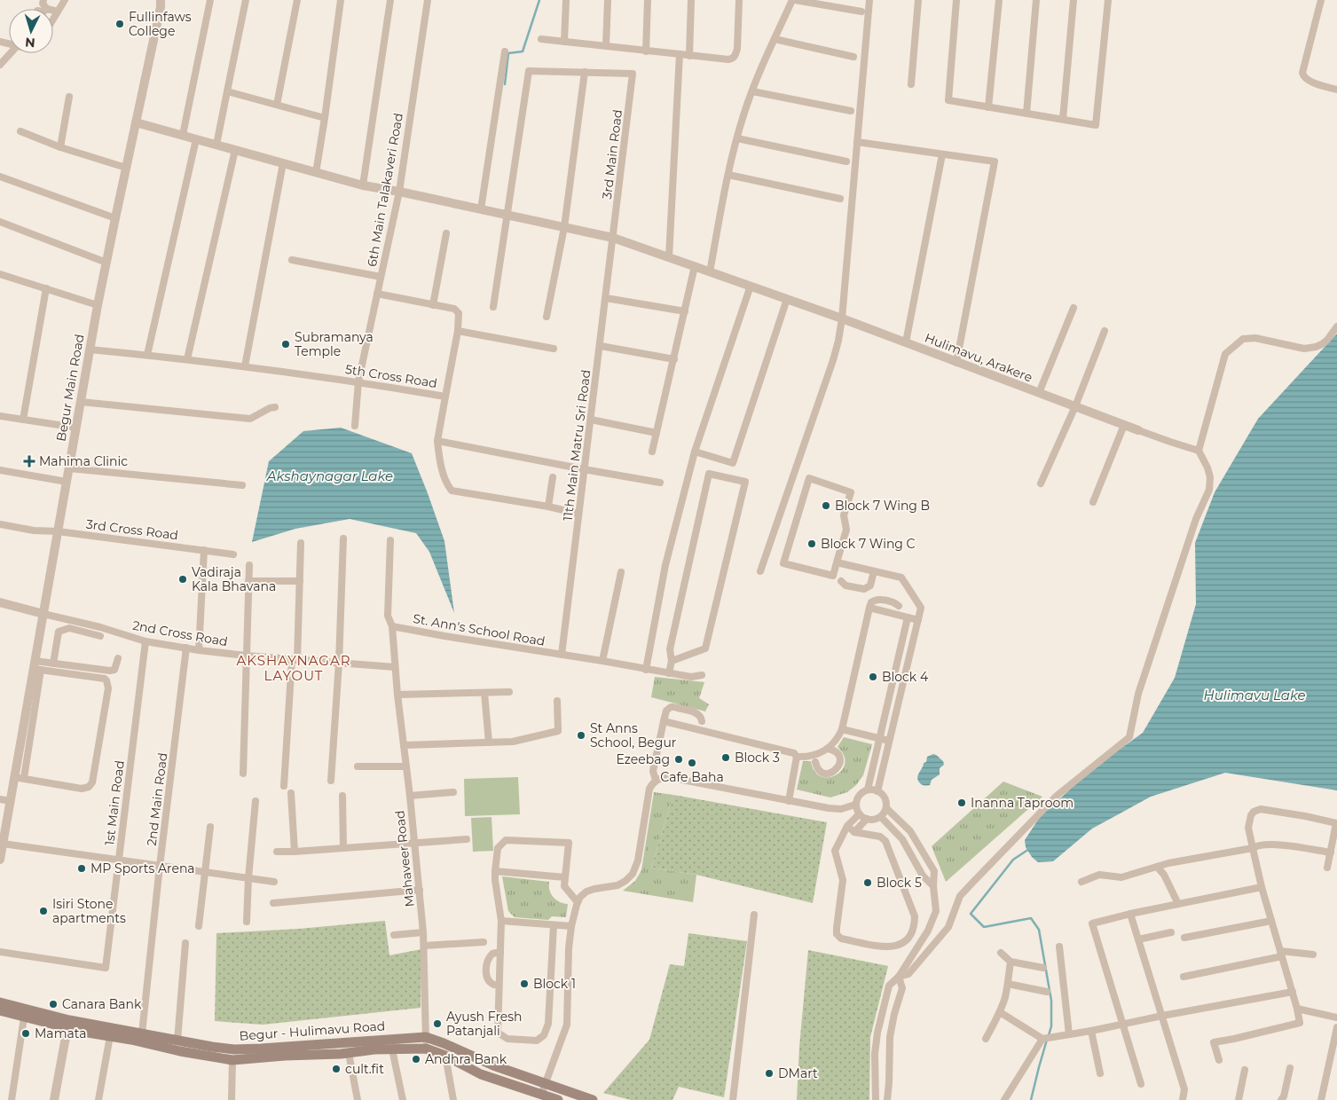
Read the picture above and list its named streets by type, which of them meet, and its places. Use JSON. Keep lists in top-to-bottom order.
{
  "streets": {
    "main road": ["Begur - Hulimavu Road"],
    "street": [
      "3rd Main Road",
      "6th Main Talakaveri Road",
      "Hulimavu, Arakere",
      "5th Cross Road",
      "Begur Main Road",
      "11th Main Matru Sri Road",
      "3rd Cross Road",
      "St. Ann's School Road",
      "2nd Cross Road",
      "2nd Main Road",
      "1st Main Road",
      "Mahaveer Road"
    ]
  },
  "crossings": [
    ["3rd Main Road", "Hulimavu, Arakere"],
    ["3rd Main Road", "11th Main Matru Sri Road"],
    ["6th Main Talakaveri Road", "Hulimavu, Arakere"],
    ["6th Main Talakaveri Road", "5th Cross Road"],
    ["Hulimavu, Arakere", "Begur Main Road"],
    ["Hulimavu, Arakere", "11th Main Matru Sri Road"],
    ["5th Cross Road", "Begur Main Road"],
    ["Begur Main Road", "3rd Cross Road"],
    ["Begur Main Road", "2nd Cross Road"],
    ["11th Main Matru Sri Road", "St. Ann's School Road"],
    ["St. Ann's School Road", "Mahaveer Road"],
    ["2nd Cross Road", "2nd Main Road"],
    ["2nd Cross Road", "1st Main Road"],
    ["2nd Cross Road", "Mahaveer Road"],
    ["2nd Main Road", "Begur - Hulimavu Road"],
    ["Mahaveer Road", "Begur - Hulimavu Road"]
  ],
  "districts": ["AKSHAYNAGAR LAYOUT"],
  "water": ["Akshaynagar Lake", "Hulimavu Lake"],
  "places": {
    "other": [
      "Fullinfaws College",
      "Subramanya Temple",
      "Block 7 Wing B",
      "Block 7 Wing C",
      "Vadiraja Kala Bhavana",
      "Block 4",
      "St Anns School, Begur",
      "Block 3",
      "Ezeebag",
      "Cafe Baha",
      "Inanna Taproom",
      "MP Sports Arena",
      "Block 5",
      "Isiri Stone apartments",
      "Block 1",
      "Canara Bank",
      "Ayush Fresh Patanjali",
      "Mamata",
      "Andhra Bank",
      "cult.fit",
      "DMart"
    ],
    "health": ["Mahima Clinic"]
  },
  "north": "bottom"
}
